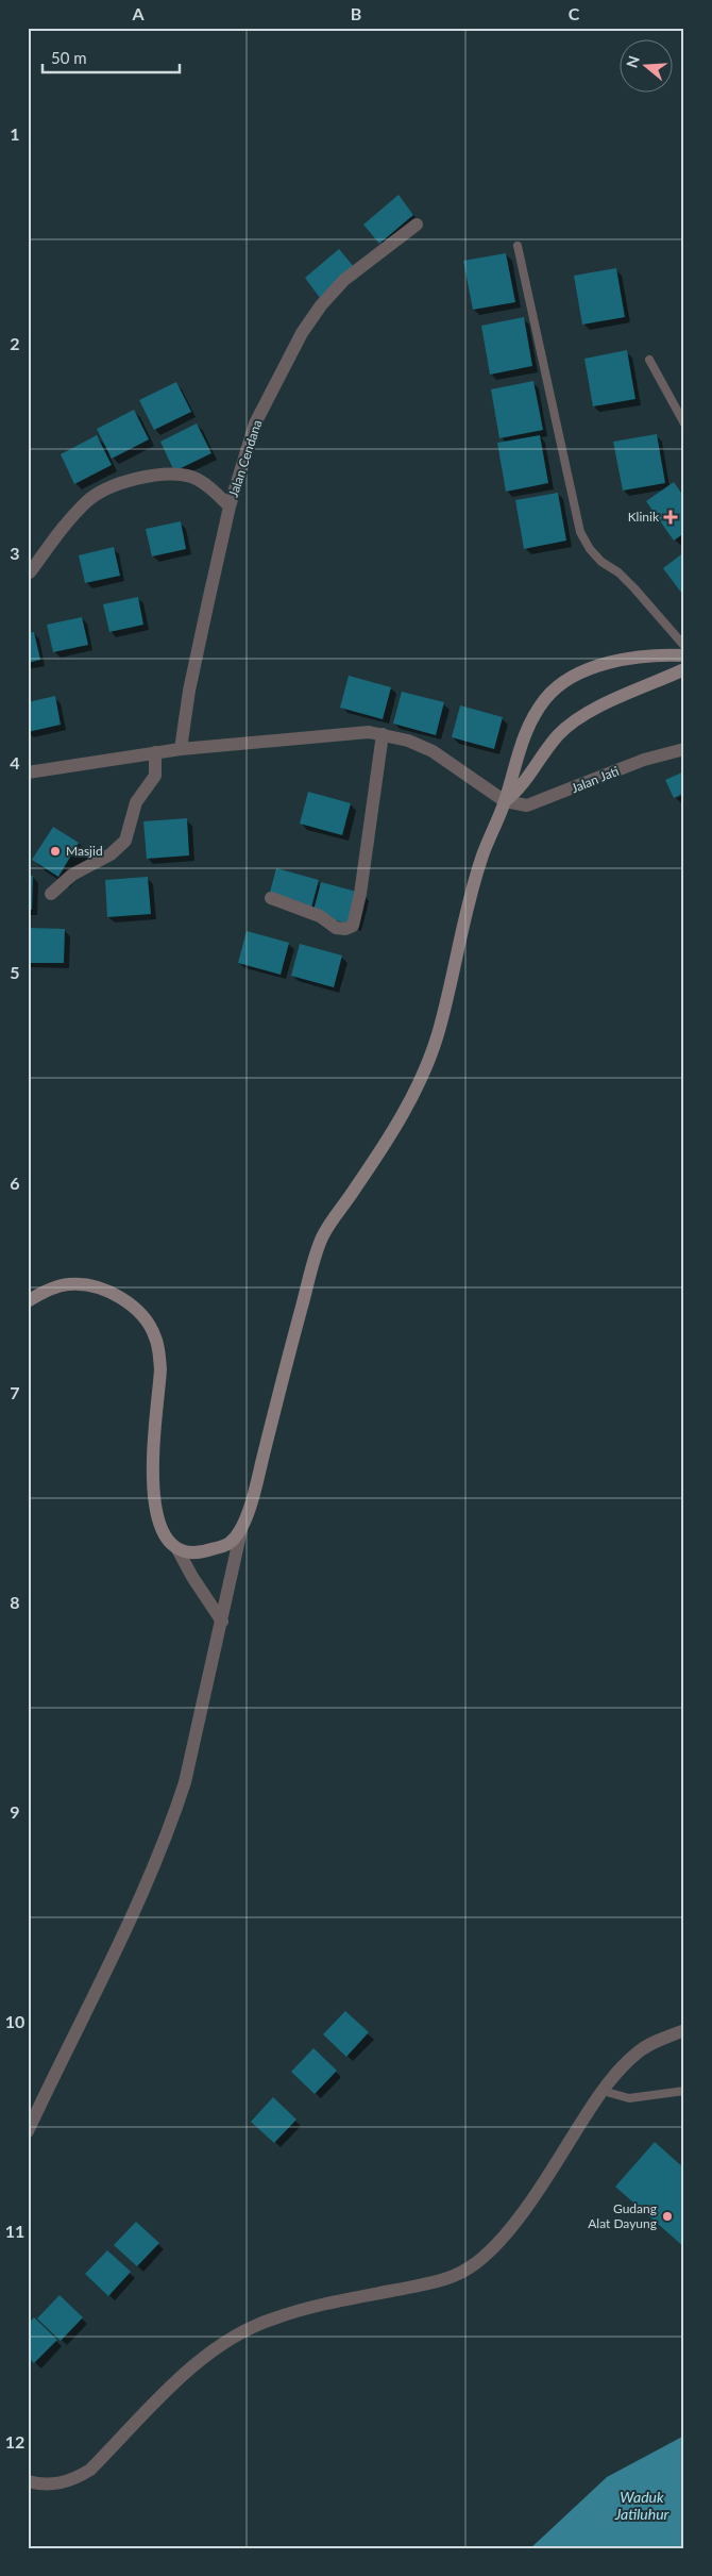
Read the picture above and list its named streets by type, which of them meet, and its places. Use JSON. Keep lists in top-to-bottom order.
{
  "streets": {
    "street": ["Jalan Cendana", "Jalan Jati"]
  },
  "water": ["Waduk Jatiluhur"],
  "places": {
    "health": ["Klinik"],
    "other": ["Masjid", "Gudang Alat Dayung"]
  },
  "scale_bar": "50 m",
  "north": "left",
  "grid": {
    "columns": ["A", "B", "C"],
    "rows": [
      "1",
      "2",
      "3",
      "4",
      "5",
      "6",
      "7",
      "8",
      "9",
      "10",
      "11",
      "12"
    ]
  }
}
